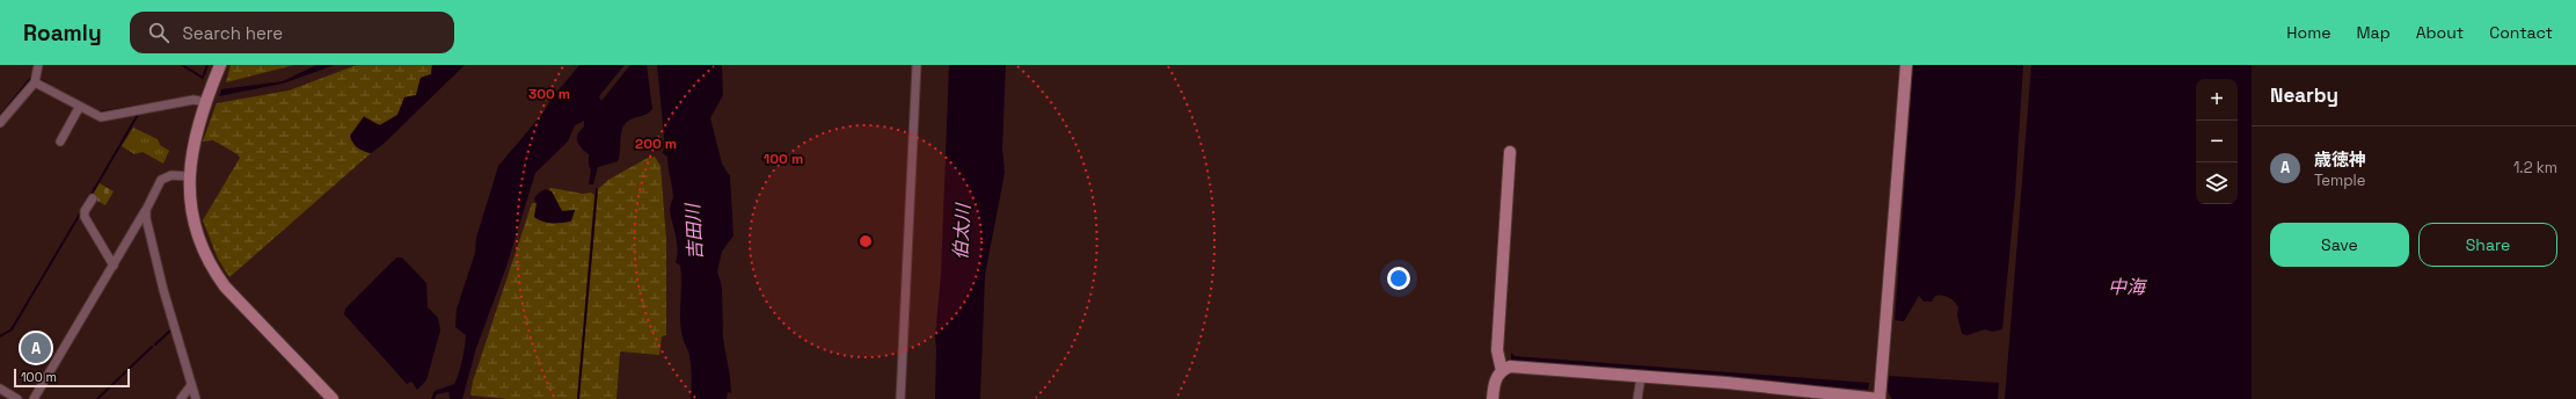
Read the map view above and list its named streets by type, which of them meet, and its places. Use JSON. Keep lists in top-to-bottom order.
{
  "water": ["吉田川", "伯太川", "中海"],
  "scale_bar": "100 m",
  "page": {
    "header": "Roamly",
    "search": "Search here",
    "nav": [
      "Home",
      "Map",
      "About",
      "Contact"
    ],
    "heading": "Nearby",
    "map_buttons": ["+", "−"],
    "list": [
      {
        "mark": "A",
        "name": "歳徳神",
        "note": "Temple",
        "value": "1.2 km"
      }
    ],
    "buttons": ["Save", "Share"],
    "pins": "A",
    "scale": "100 m"
  },
  "rings": ["300 m", "200 m", "100 m"]
}
